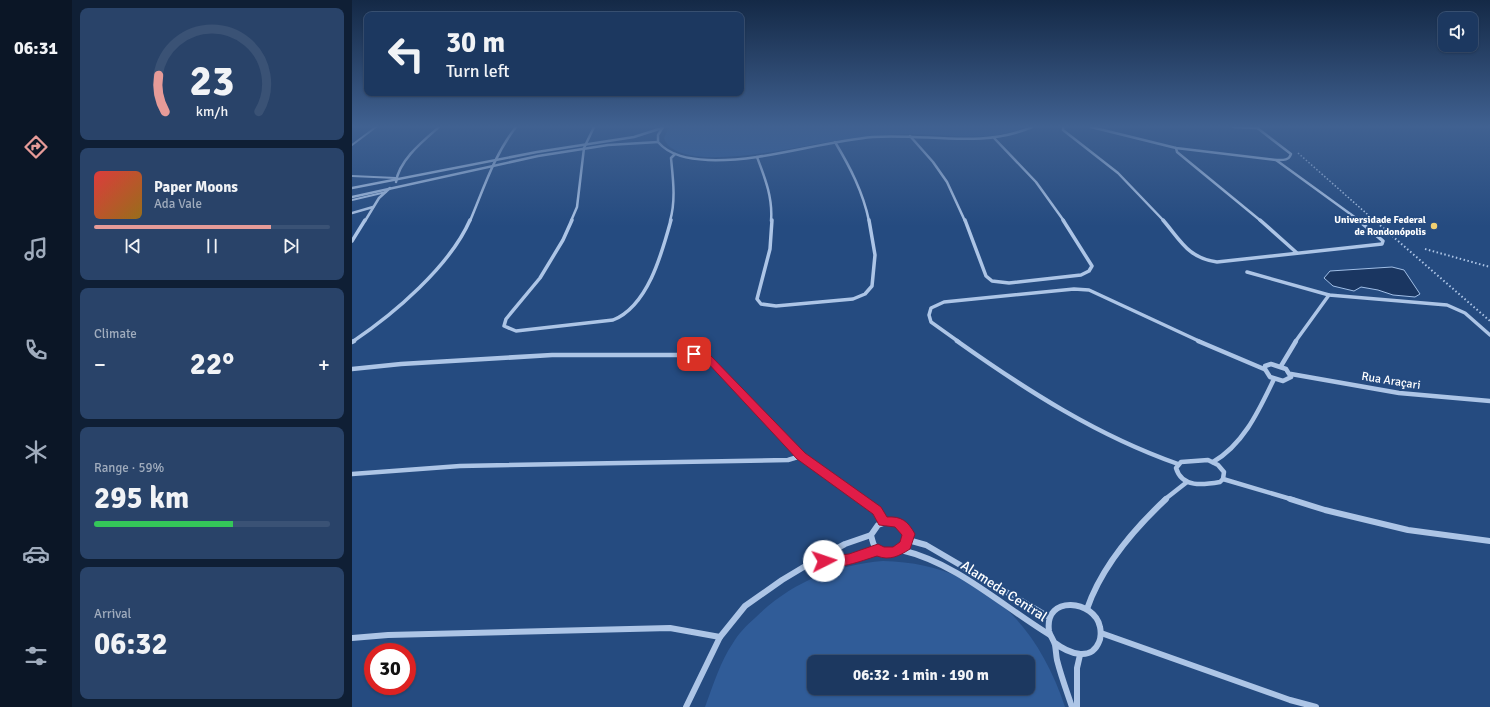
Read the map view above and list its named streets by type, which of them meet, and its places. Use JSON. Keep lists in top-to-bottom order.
{
  "streets": {
    "street": ["Rua Araçari", "Alameda Central"]
  },
  "places": ["Universidade Federal de Rondonópolis"],
  "page": {
    "tabs": "06:31",
    "turn": ["30 m", "Turn left"],
    "song": ["Paper Moons", "Ada Vale"],
    "tile": [
      "Climate",
      ["Range · 59%", "295 km"],
      ["Arrival", "06:32"]
    ],
    "heat": ["−", "22°", "+"],
    "limit": "30",
    "trip": "06:32 · 1 min · 190 m",
    "gauge": ["23", "km/h"]
  }
}
